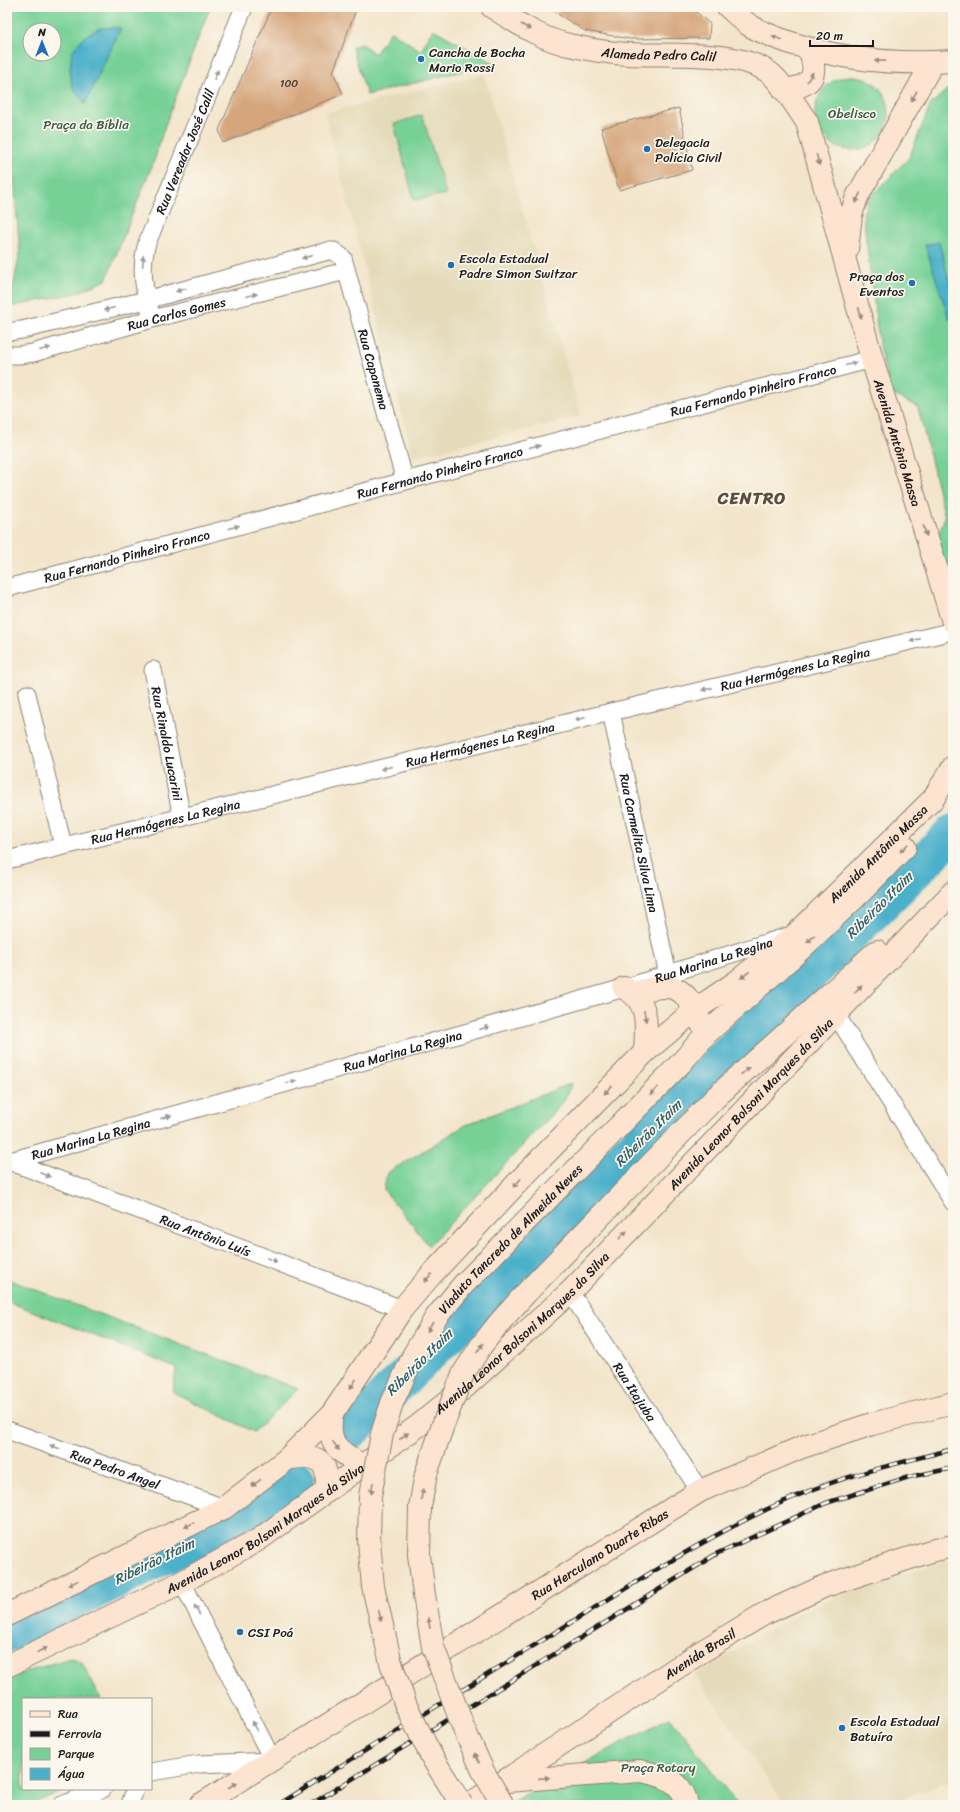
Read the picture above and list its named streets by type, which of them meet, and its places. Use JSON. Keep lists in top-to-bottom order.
{
  "streets": {
    "main road": [
      "Alameda Pedro Calil",
      "Avenida Antônio Massa",
      "Avenida Leonor Bolsoni Marques da Silva",
      "Viaduto Tancredo de Almeida Neves",
      "Rua Herculano Duarte Ribas",
      "Avenida Brasil"
    ],
    "street": [
      "Rua Vereador José Calil",
      "Rua Carlos Gomes",
      "Rua Capanema",
      "Rua Fernando Pinheiro Franco",
      "Rua Hermógenes La Regina",
      "Rua Rinaldo Lucarini",
      "Rua Carmelita Silva Lima",
      "Rua Marina La Regina",
      "Rua Antônio Luís",
      "Rua Itajuba",
      "Rua Pedro Angel"
    ]
  },
  "crossings": [
    ["Alameda Pedro Calil", "Avenida Antônio Massa"],
    ["Rua Vereador José Calil", "Rua Carlos Gomes"],
    ["Rua Carlos Gomes", "Rua Capanema"],
    ["Rua Capanema", "Rua Fernando Pinheiro Franco"],
    ["Rua Fernando Pinheiro Franco", "Avenida Antônio Massa"],
    ["Avenida Antônio Massa", "Rua Marina La Regina"],
    ["Rua Hermógenes La Regina", "Rua Rinaldo Lucarini"],
    ["Rua Hermógenes La Regina", "Rua Carmelita Silva Lima"],
    ["Rua Carmelita Silva Lima", "Rua Marina La Regina"],
    ["Rua Marina La Regina", "Rua Antônio Luís"],
    ["Avenida Leonor Bolsoni Marques da Silva", "Rua Itajuba"],
    ["Rua Itajuba", "Rua Herculano Duarte Ribas"]
  ],
  "one_way": [
    "Rua Vereador José Calil",
    "Rua Fernando Pinheiro Franco",
    "Avenida Antônio Massa",
    "Rua Hermógenes La Regina",
    "Rua Marina La Regina",
    "Rua Antônio Luís",
    "Viaduto Tancredo de Almeida Neves",
    "Rua Pedro Angel"
  ],
  "districts": ["CENTRO"],
  "water": ["Ribeirão Itaim"],
  "parks": ["Obelisco", "Praça da Bíblia", "Praça Rotary"],
  "places": [
    "Cancha de Bocha Mario Rossi",
    "Delegacia Polícia Civil",
    "Escola Estadual Padre Simon Switzar",
    "Praça dos Eventos",
    "CSI Poá",
    "Escola Estadual Batuíra"
  ],
  "house_numbers": ["100"],
  "legend": [
    "Rua",
    "Ferrovia",
    "Parque",
    "Água"
  ],
  "scale_bar": "20 m",
  "north": "top"
}
